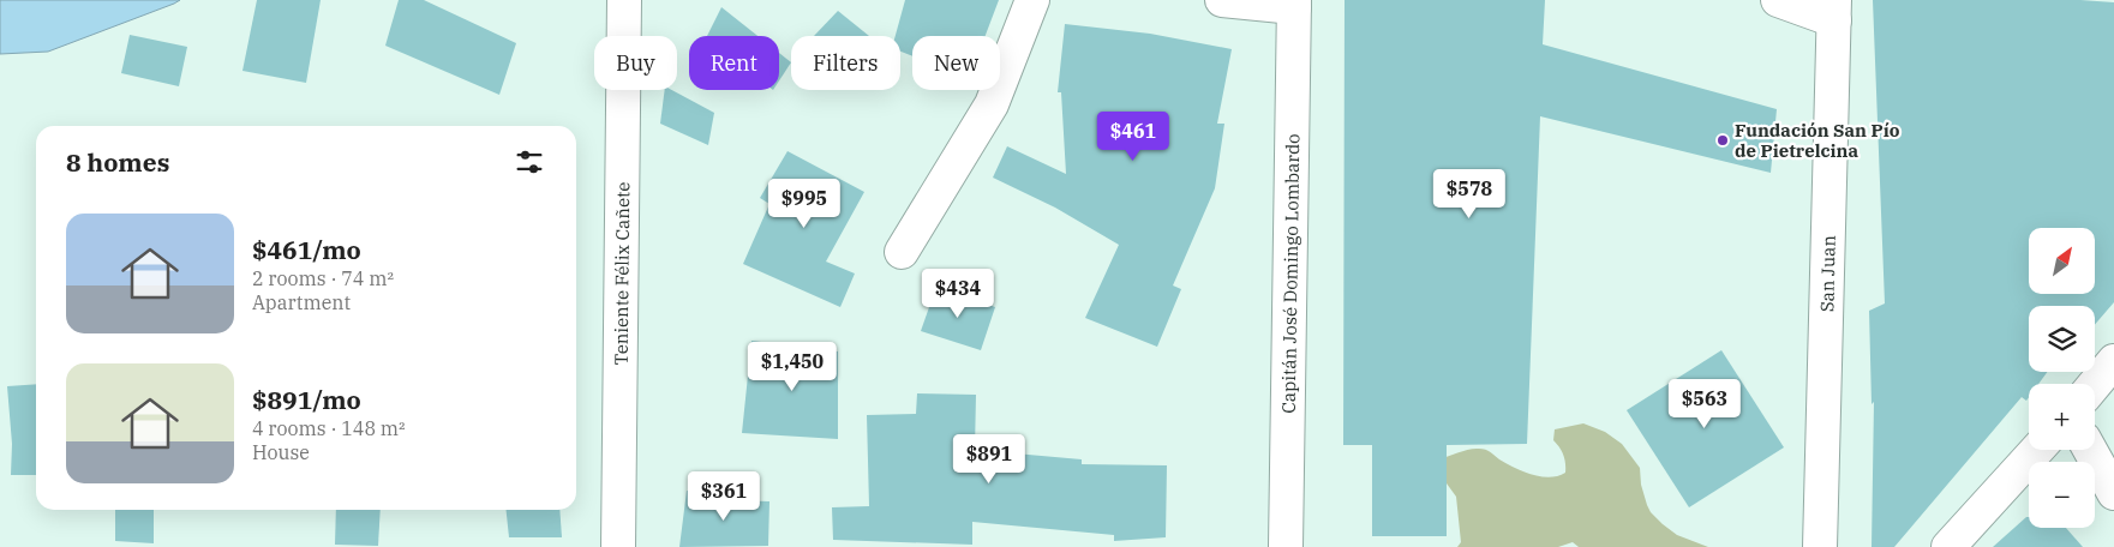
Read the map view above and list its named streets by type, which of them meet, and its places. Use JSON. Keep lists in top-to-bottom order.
{
  "streets": {
    "street": ["Teniente Félix Cañete", "Capitán José Domingo Lombardo", "San Juan"]
  },
  "places": ["Fundación San Pío de Pietrelcina"],
  "north": "top right",
  "page": {
    "chip": [
      "Buy",
      "Rent",
      "Filters",
      "New"
    ],
    "price": [
      "$461",
      "$578",
      "$995",
      "$434",
      "$1,450",
      "$563",
      "$891",
      "$361"
    ],
    "heading": "8 homes",
    "list": [
      {
        "name": "$461/mo",
        "note": "2 rooms · 74 m² · Apartment"
      },
      {
        "name": "$891/mo",
        "note": "4 rooms · 148 m² · House"
      }
    ],
    "map_buttons": ["+", "−"]
  }
}
